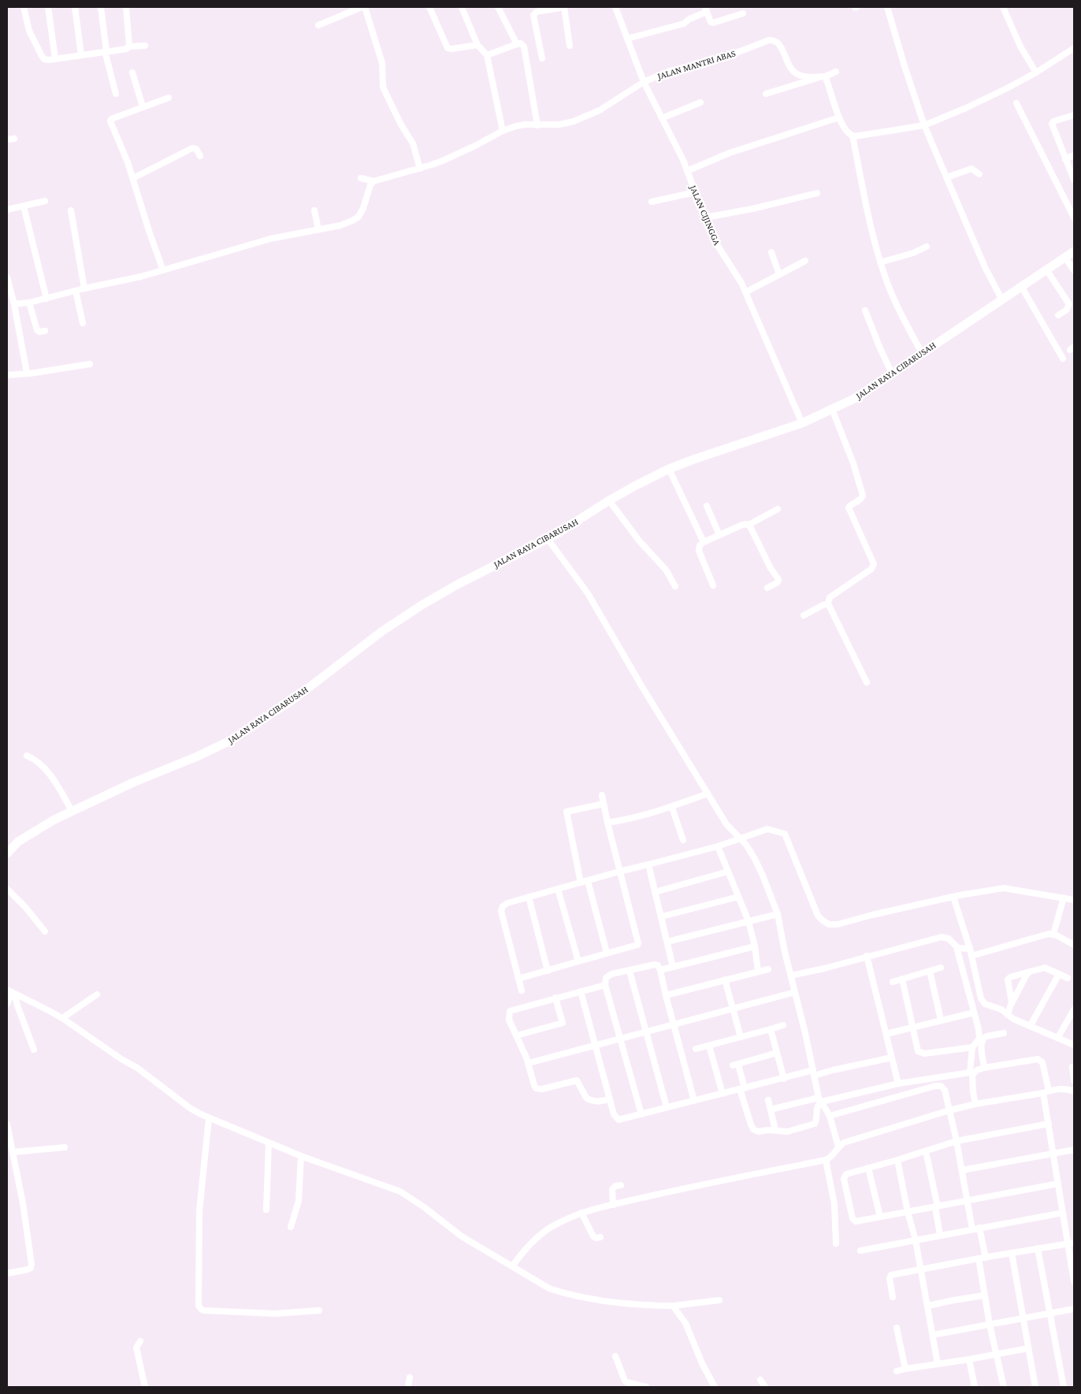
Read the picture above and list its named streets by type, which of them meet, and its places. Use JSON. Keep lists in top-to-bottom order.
{
  "streets": {
    "main road": ["JALAN RAYA CIBARUSAH"],
    "street": ["JALAN MANTRI ABAS", "JALAN CIJINGGA"]
  },
  "crossings": [
    ["JALAN MANTRI ABAS", "JALAN CIJINGGA"],
    ["JALAN CIJINGGA", "JALAN RAYA CIBARUSAH"]
  ]
}
